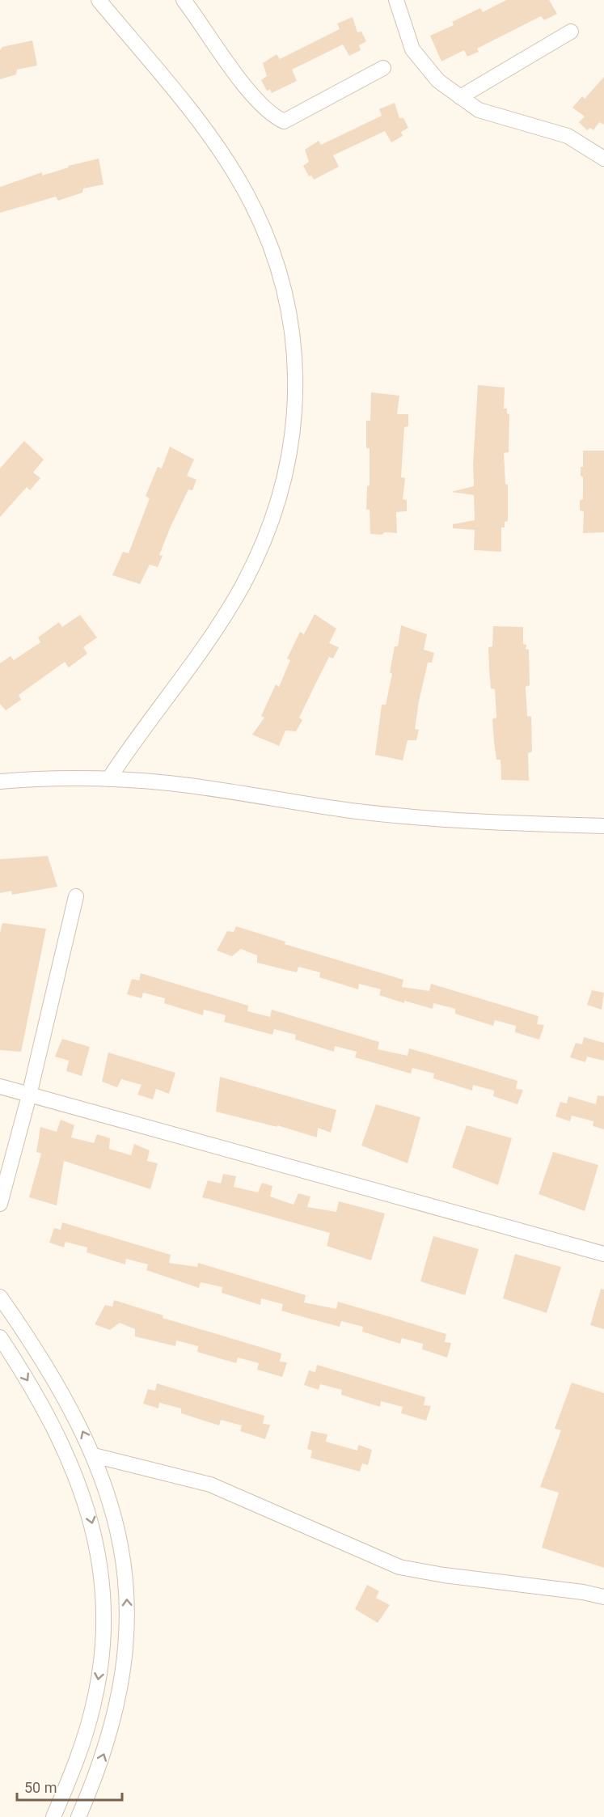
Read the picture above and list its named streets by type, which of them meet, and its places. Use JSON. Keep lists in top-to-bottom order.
{
  "scale_bar": "50 m"
}
